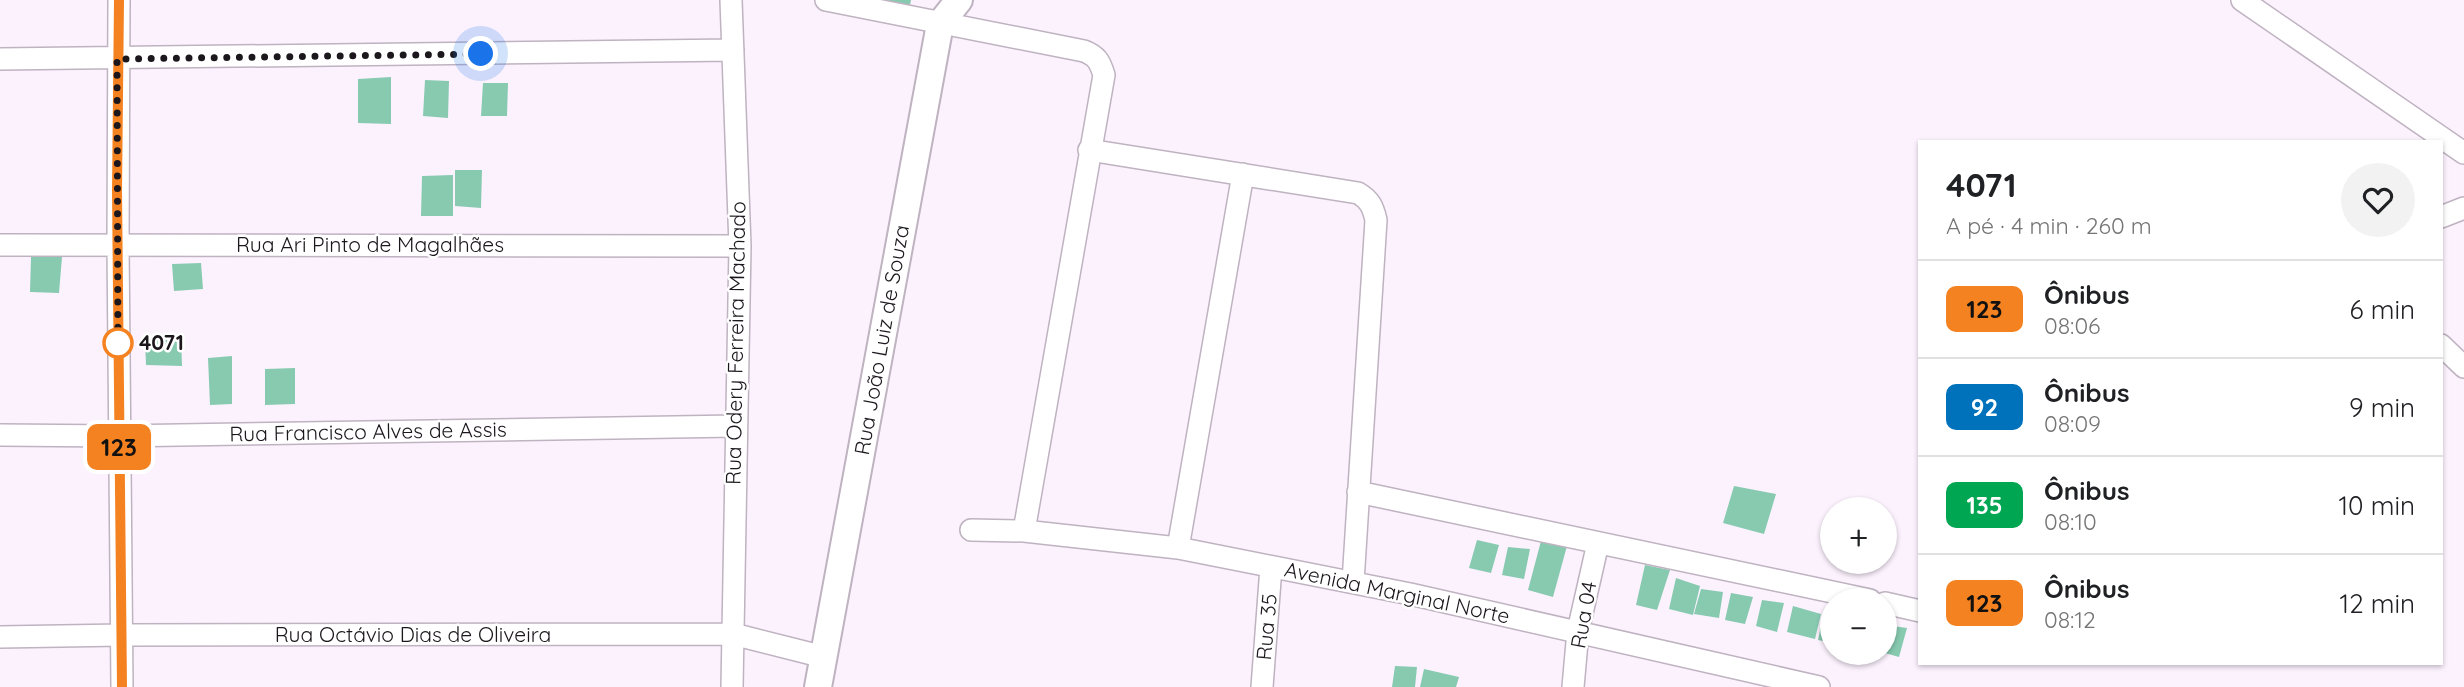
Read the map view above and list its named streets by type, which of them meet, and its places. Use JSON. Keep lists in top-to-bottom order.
{
  "streets": {
    "street": [
      "Rua Ari Pinto de Magalhães",
      "Rua João Luiz de Souza",
      "Rua Odery Ferreira Machado",
      "Rua Francisco Alves de Assis",
      "Avenida Marginal Norte",
      "Rua 04",
      "Rua 35",
      "Rua Octávio Dias de Oliveira"
    ]
  },
  "crossings": [
    ["Rua Ari Pinto de Magalhães", "Rua Odery Ferreira Machado"],
    ["Rua João Luiz de Souza", "Rua Octávio Dias de Oliveira"],
    ["Rua Odery Ferreira Machado", "Rua Francisco Alves de Assis"],
    ["Rua Odery Ferreira Machado", "Rua Octávio Dias de Oliveira"],
    ["Avenida Marginal Norte", "Rua 04"],
    ["Avenida Marginal Norte", "Rua 35"]
  ],
  "places": ["4071"],
  "lines": ["bus line 123"],
  "page": {
    "on_map": "123",
    "heading": ["4071", "A pé · 4 min · 260 m"],
    "list": [
      {
        "mark": "123",
        "name": "Ônibus",
        "note": "08:06",
        "value": "6 min"
      },
      {
        "mark": "92",
        "name": "Ônibus",
        "note": "08:09",
        "value": "9 min"
      },
      {
        "mark": "135",
        "name": "Ônibus",
        "note": "08:10",
        "value": "10 min"
      },
      {
        "mark": "123",
        "name": "Ônibus",
        "note": "08:12",
        "value": "12 min"
      }
    ],
    "map_buttons": ["+", "−"]
  }
}
